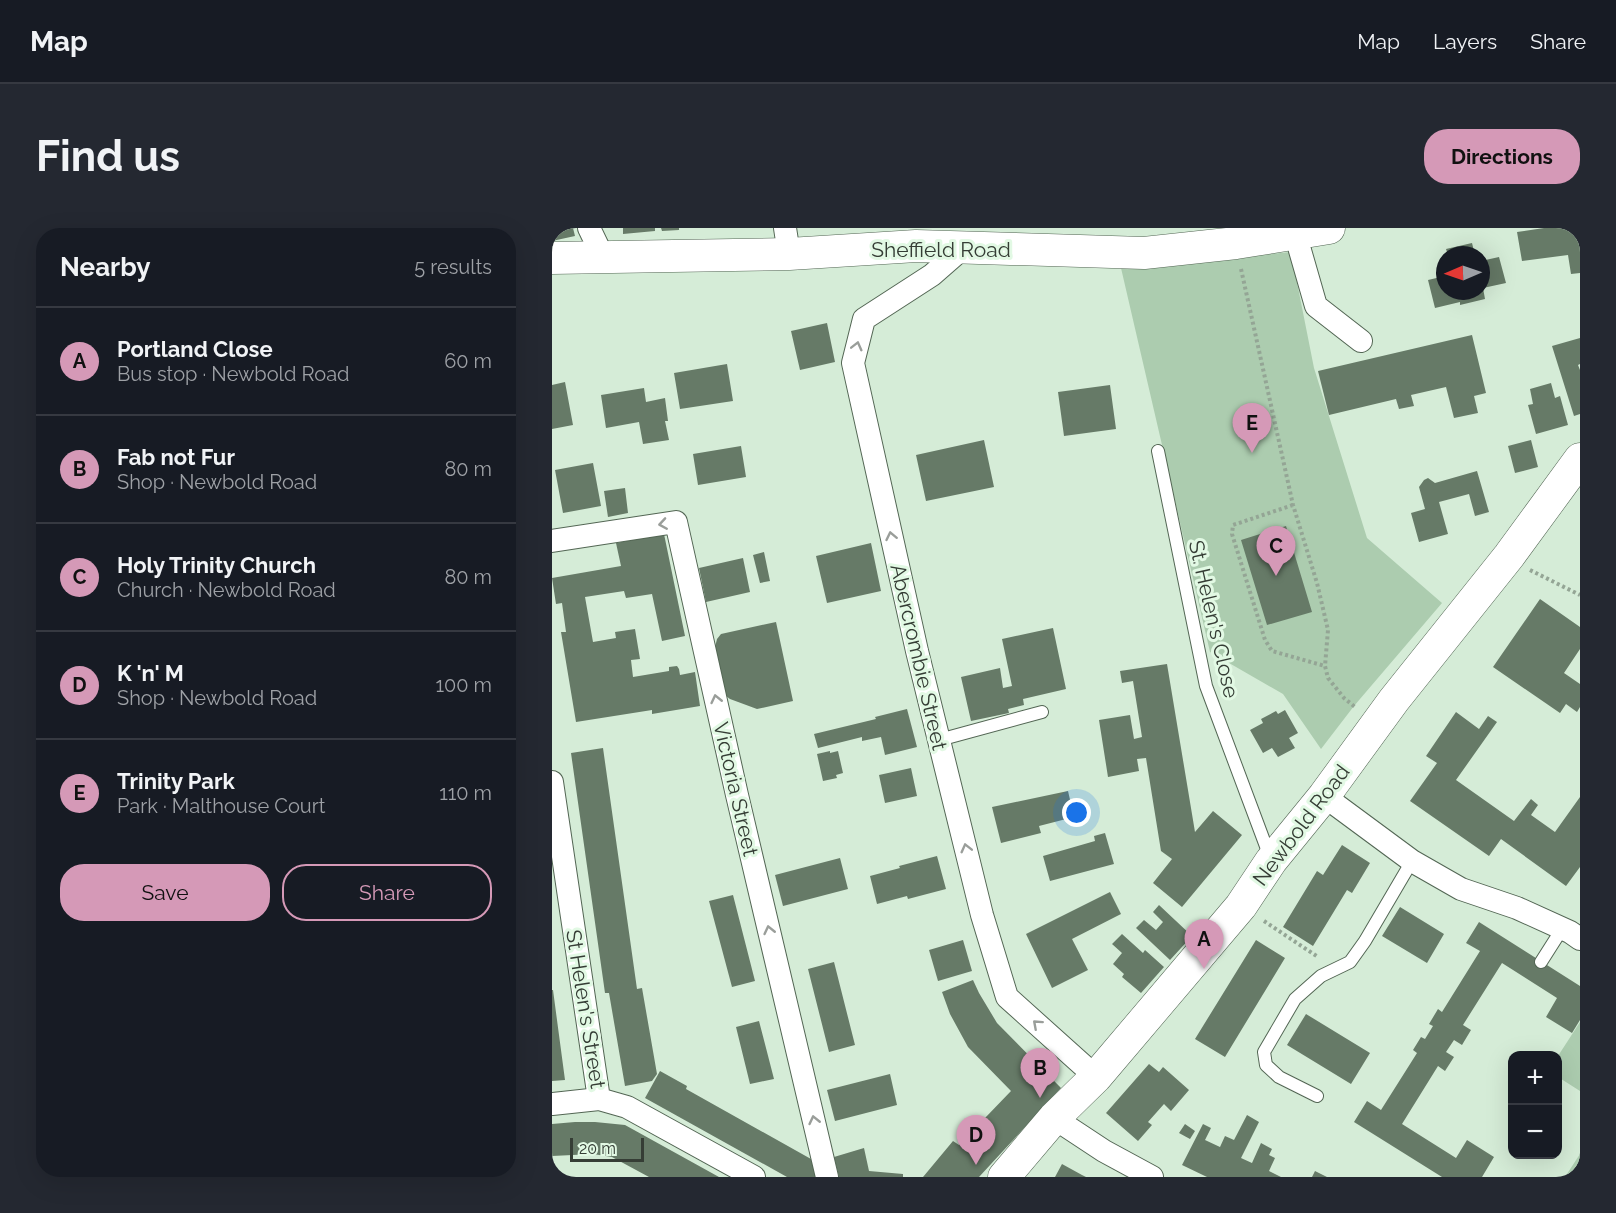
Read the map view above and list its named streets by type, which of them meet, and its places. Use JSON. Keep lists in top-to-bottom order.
{
  "streets": {
    "main road": ["Sheffield Road", "Newbold Road"],
    "street": ["Abercrombie Street", "Victoria Street", "St Helen's Street"],
    "lane": ["St. Helen's Close"]
  },
  "crossings": [
    ["Sheffield Road", "Abercrombie Street"],
    ["St. Helen's Close", "Newbold Road"],
    ["Abercrombie Street", "Newbold Road"]
  ],
  "one_way": ["Abercrombie Street", "Victoria Street"],
  "scale_bar": "20 m",
  "north": "left",
  "page": {
    "header": "Map",
    "nav": ["Map", "Layers", "Share"],
    "buttons": [
      "Directions",
      ["Save", "Share"]
    ],
    "title": "Find us",
    "heading": ["Nearby", "5 results"],
    "list": [
      {
        "mark": "A",
        "name": "Portland Close",
        "note": "Bus stop · Newbold Road",
        "value": "60 m"
      },
      {
        "mark": "B",
        "name": "Fab not Fur",
        "note": "Shop · Newbold Road",
        "value": "80 m"
      },
      {
        "mark": "C",
        "name": "Holy Trinity Church",
        "note": "Church · Newbold Road",
        "value": "80 m"
      },
      {
        "mark": "D",
        "name": "K 'n' M",
        "note": "Shop · Newbold Road",
        "value": "100 m"
      },
      {
        "mark": "E",
        "name": "Trinity Park",
        "note": "Park · Malthouse Court",
        "value": "110 m"
      }
    ],
    "pins": [
      "E",
      "C",
      "A",
      "B",
      "D"
    ],
    "map_buttons": ["+", "−"],
    "scale": "20 m"
  }
}
